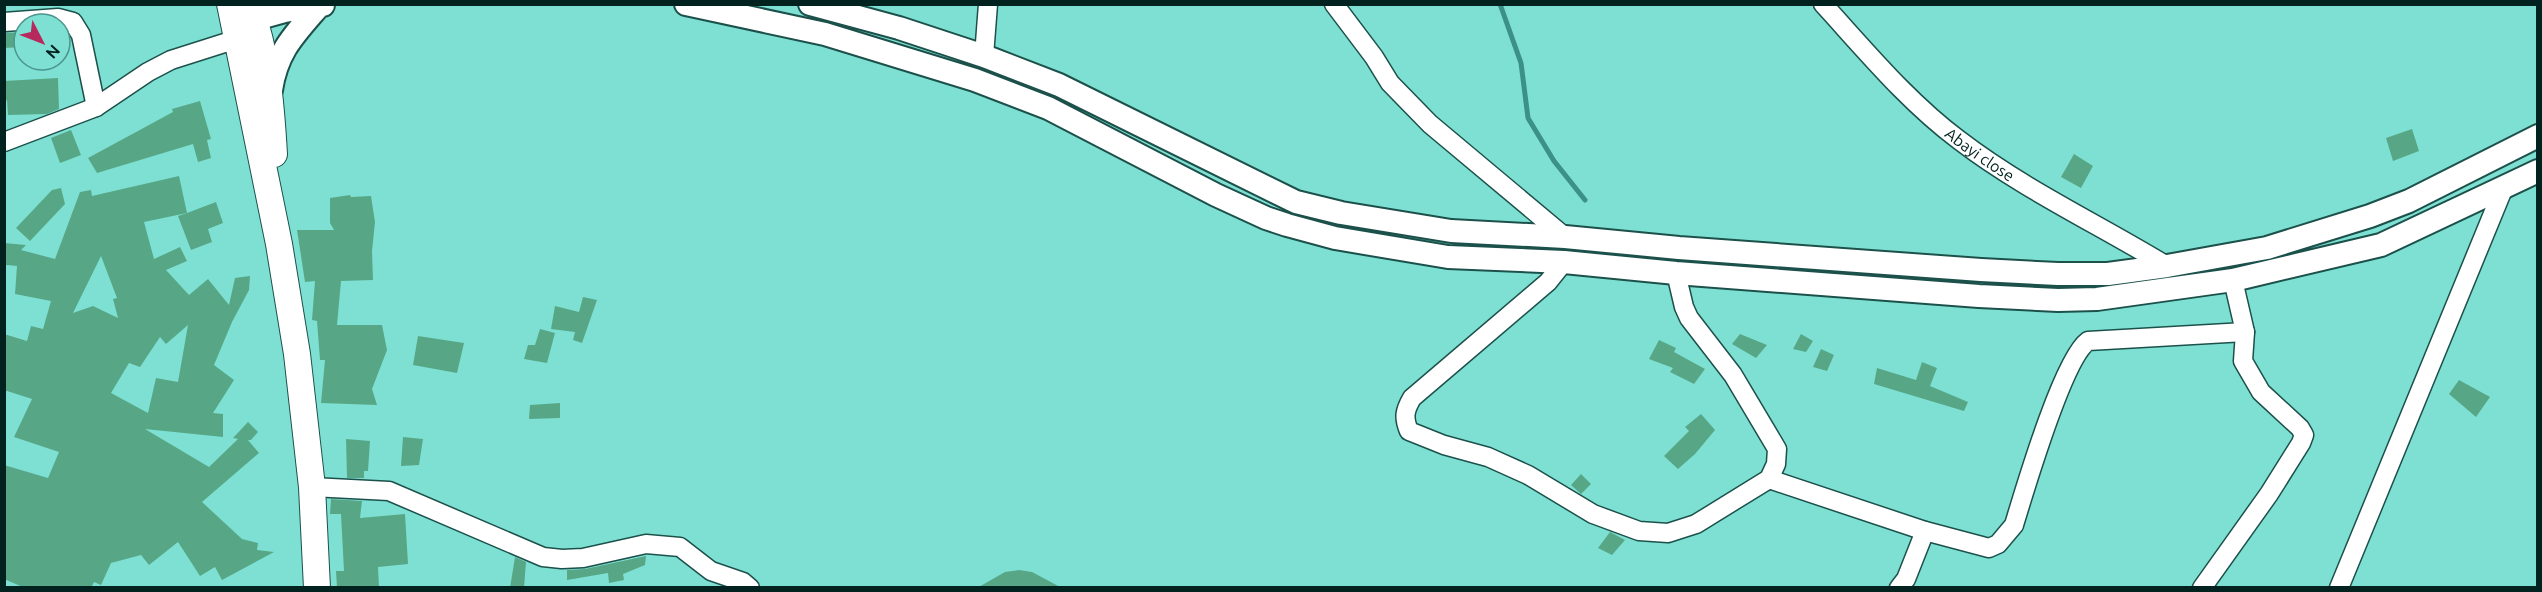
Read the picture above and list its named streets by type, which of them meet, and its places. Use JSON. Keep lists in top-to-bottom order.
{
  "streets": {
    "street": ["Abayi close"]
  },
  "north": "bottom right"
}
